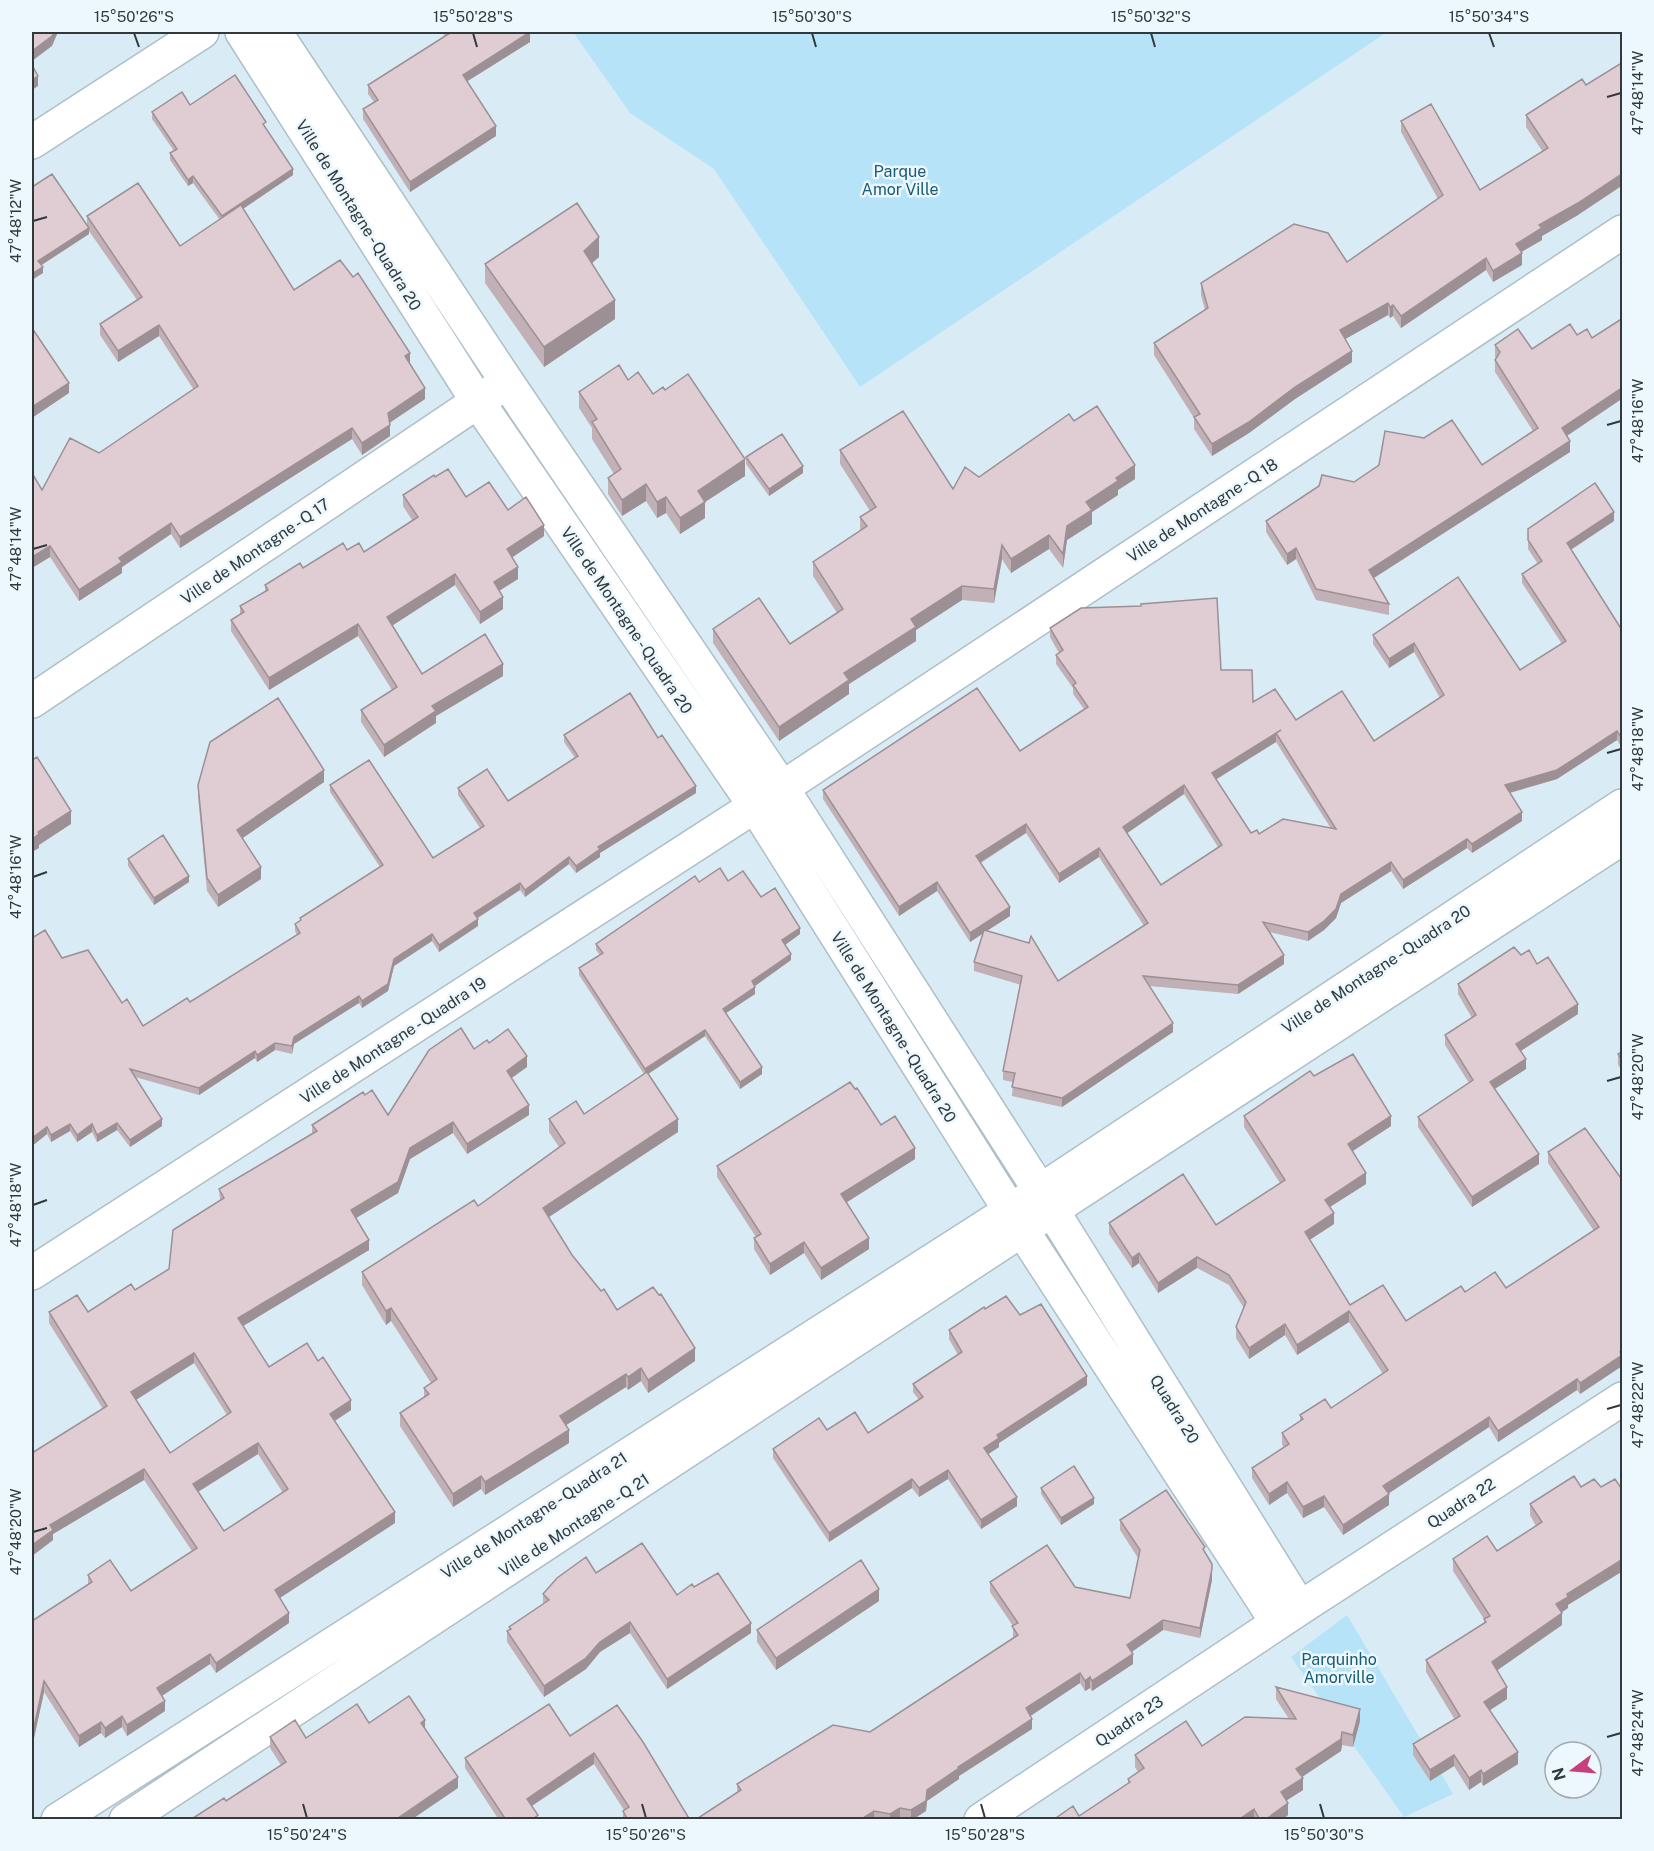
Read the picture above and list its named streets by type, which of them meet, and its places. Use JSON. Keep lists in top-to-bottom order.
{
  "streets": {
    "street": [
      "Ville de Montagne - Quadra 20",
      "Ville de Montagne - Q 18",
      "Ville de Montagne - Q 17",
      "Ville de Montagne - Quadra 19",
      "Quadra 20",
      "Quadra 22",
      "Ville de Montagne - Quadra 21",
      "Ville de Montagne - Q 21",
      "Quadra 23"
    ]
  },
  "crossings": [
    ["Ville de Montagne - Quadra 20", "Ville de Montagne - Q 18"],
    ["Ville de Montagne - Quadra 20", "Ville de Montagne - Q 17"],
    ["Ville de Montagne - Quadra 20", "Ville de Montagne - Quadra 19"],
    ["Ville de Montagne - Quadra 20", "Quadra 20"],
    ["Ville de Montagne - Quadra 20", "Ville de Montagne - Quadra 21"],
    ["Ville de Montagne - Quadra 20", "Ville de Montagne - Q 21"],
    ["Ville de Montagne - Q 18", "Ville de Montagne - Quadra 19"],
    ["Quadra 20", "Quadra 22"],
    ["Quadra 20", "Ville de Montagne - Quadra 21"],
    ["Quadra 20", "Ville de Montagne - Q 21"],
    ["Quadra 20", "Quadra 23"],
    ["Quadra 22", "Quadra 23"],
    ["Ville de Montagne - Quadra 21", "Ville de Montagne - Q 21"]
  ],
  "parks": ["Parque Amor Ville", "Parquinho Amorville"],
  "north": "left",
  "coordinates": [
    "15°50'26\"S",
    "15°50'28\"S",
    "15°50'30\"S",
    "15°50'32\"S",
    "15°50'34\"S",
    "47°48'14\"W",
    "47°48'12\"W",
    "47°48'16\"W",
    "47°48'18\"W",
    "47°48'20\"W",
    "47°48'22\"W",
    "47°48'24\"W",
    "15°50'24\"S"
  ]
}
